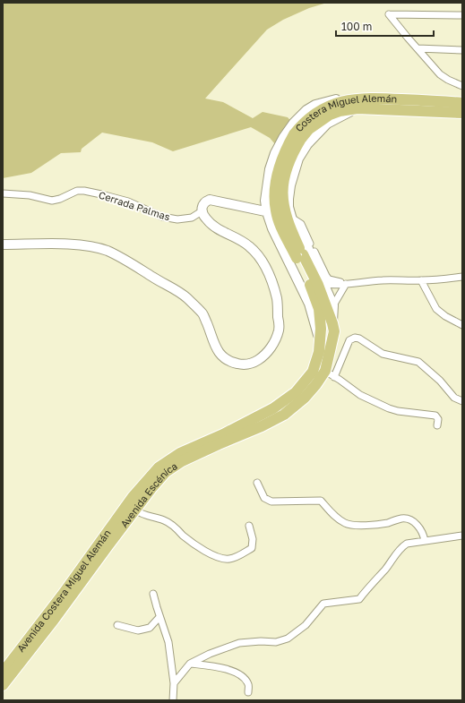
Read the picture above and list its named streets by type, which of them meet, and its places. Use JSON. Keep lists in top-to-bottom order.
{
  "streets": {
    "main road": ["Costera Miguel Alemán", "Avenida Escénica", "Avenida Costera Miguel Alemán"],
    "street": ["Cerrada Palmas"]
  },
  "crossings": [
    ["Costera Miguel Alemán", "Avenida Escénica"],
    ["Costera Miguel Alemán", "Avenida Costera Miguel Alemán"]
  ],
  "scale_bar": "100 m"
}
